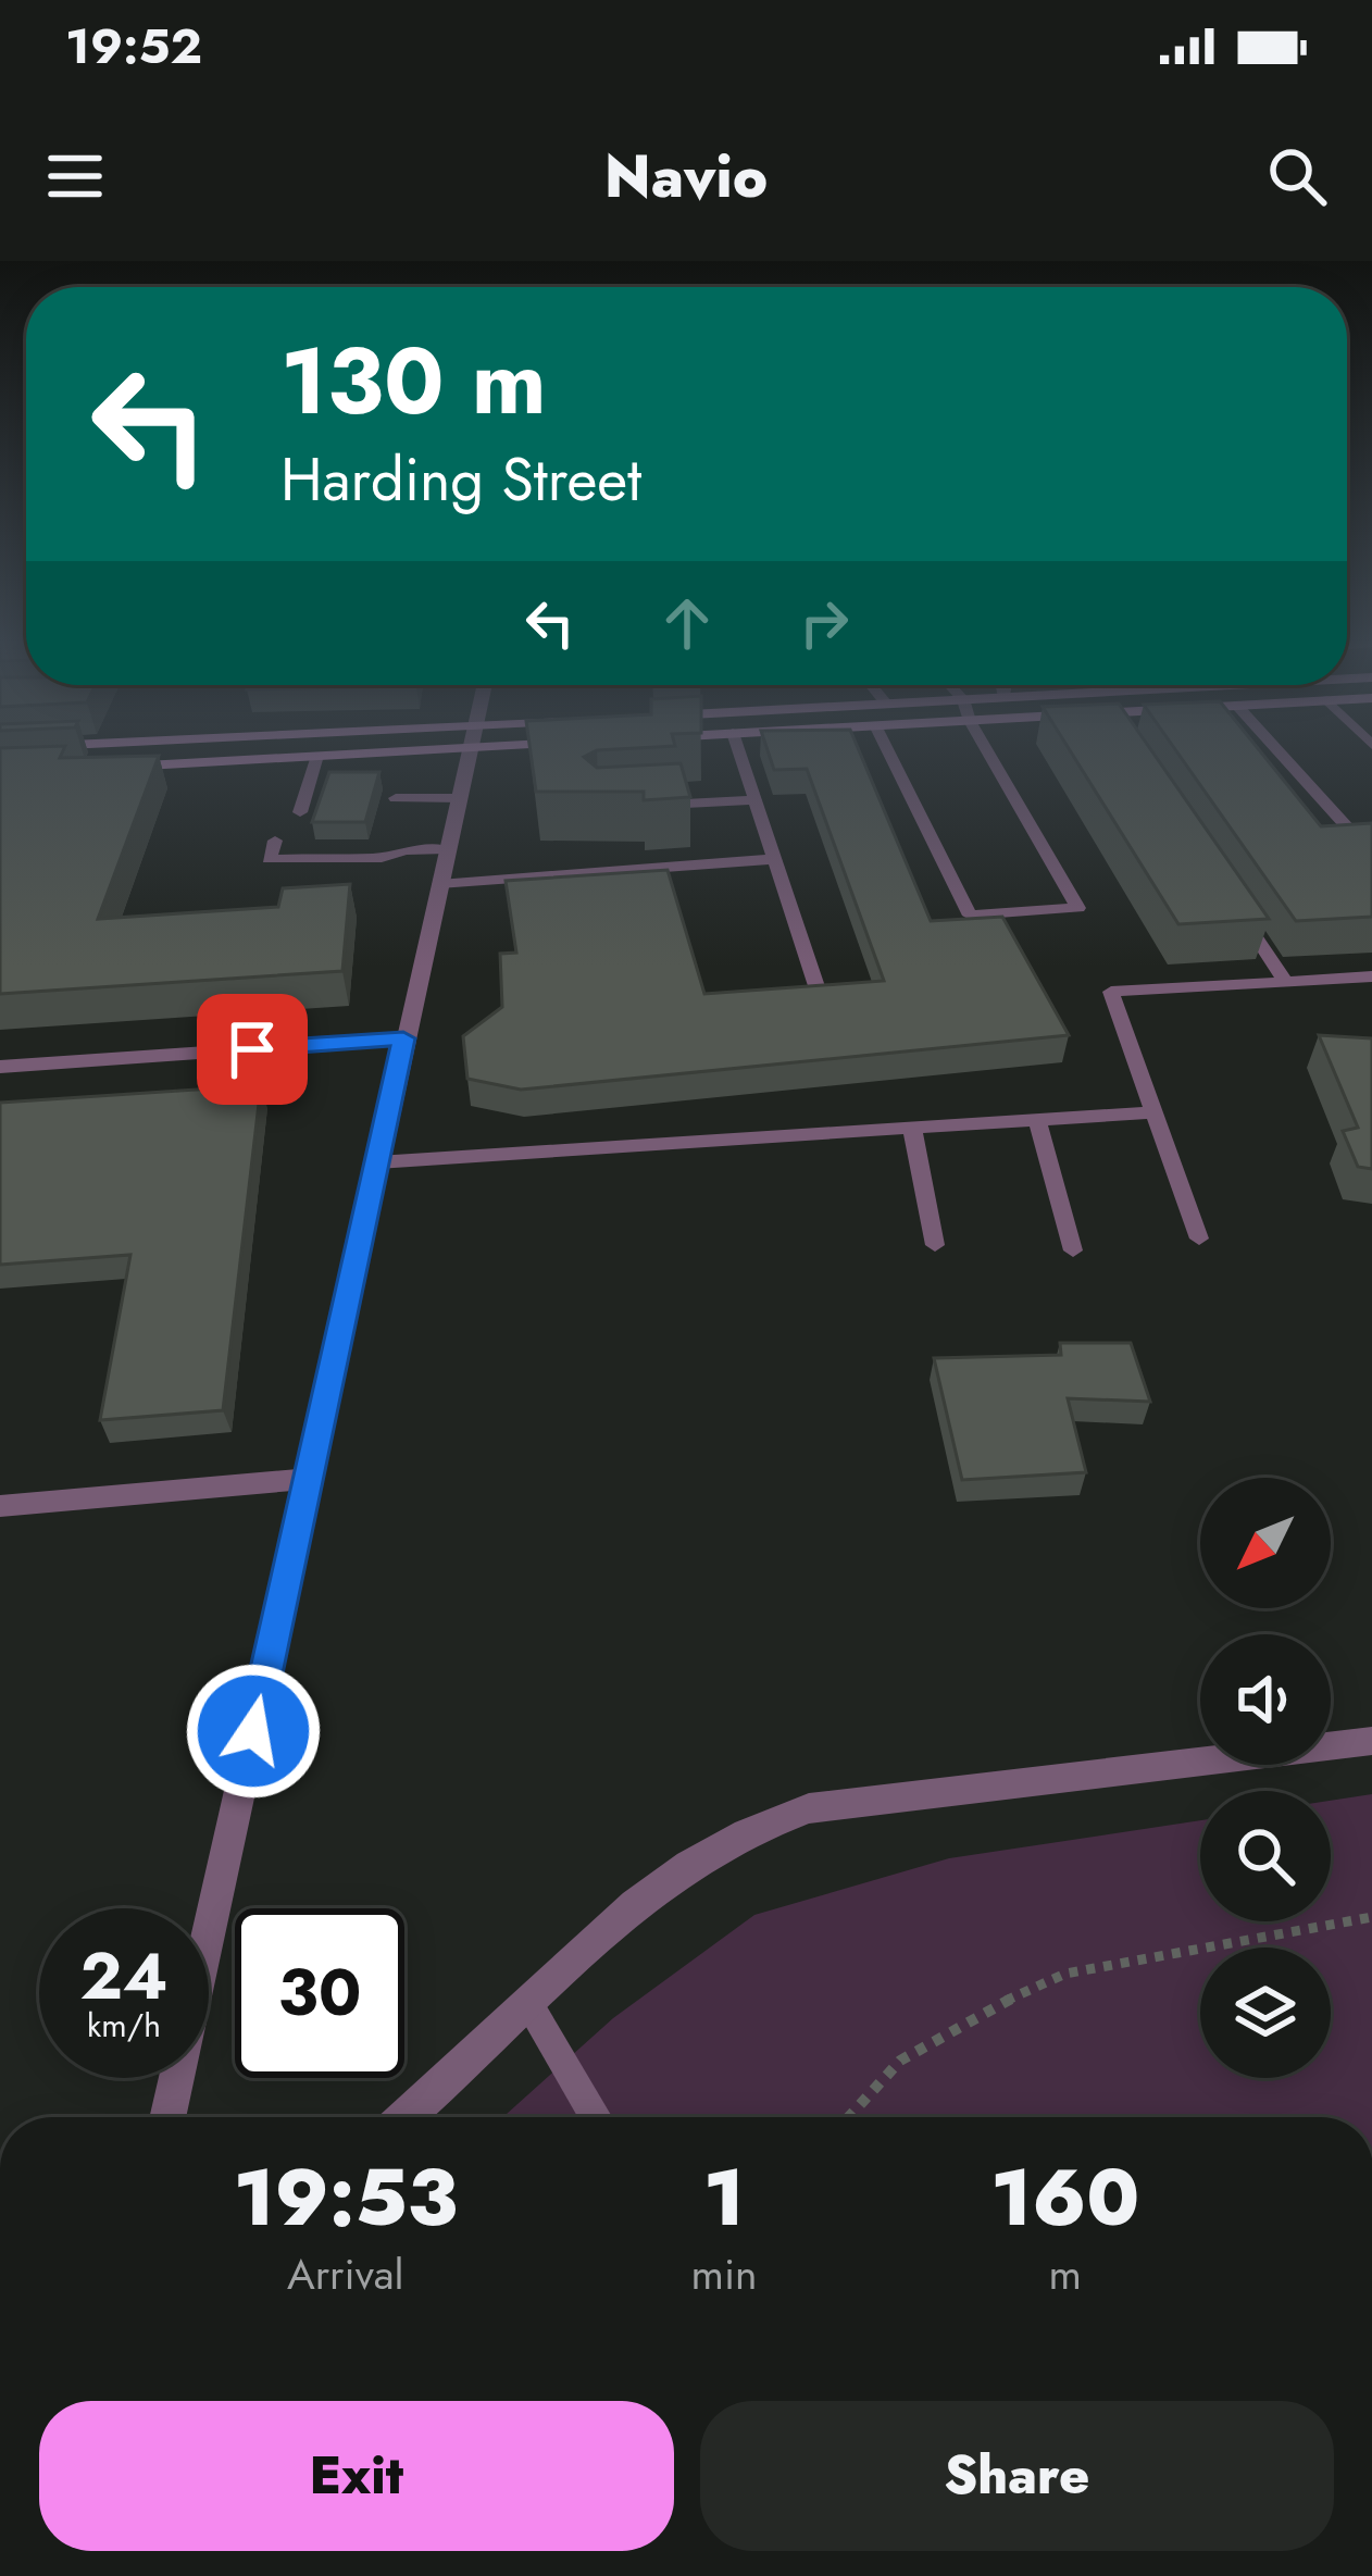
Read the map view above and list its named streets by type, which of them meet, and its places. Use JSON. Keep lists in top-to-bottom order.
{
  "north": "bottom left",
  "page": {
    "status": "19:52",
    "header": "Navio",
    "turn": ["130 m", "Harding Street"],
    "speed": "24 km/h",
    "limit": "30",
    "eta": [
      "19:53",
      "Arrival",
      "1",
      "min",
      "160",
      "m"
    ],
    "buttons": ["Exit", "Share"]
  }
}
